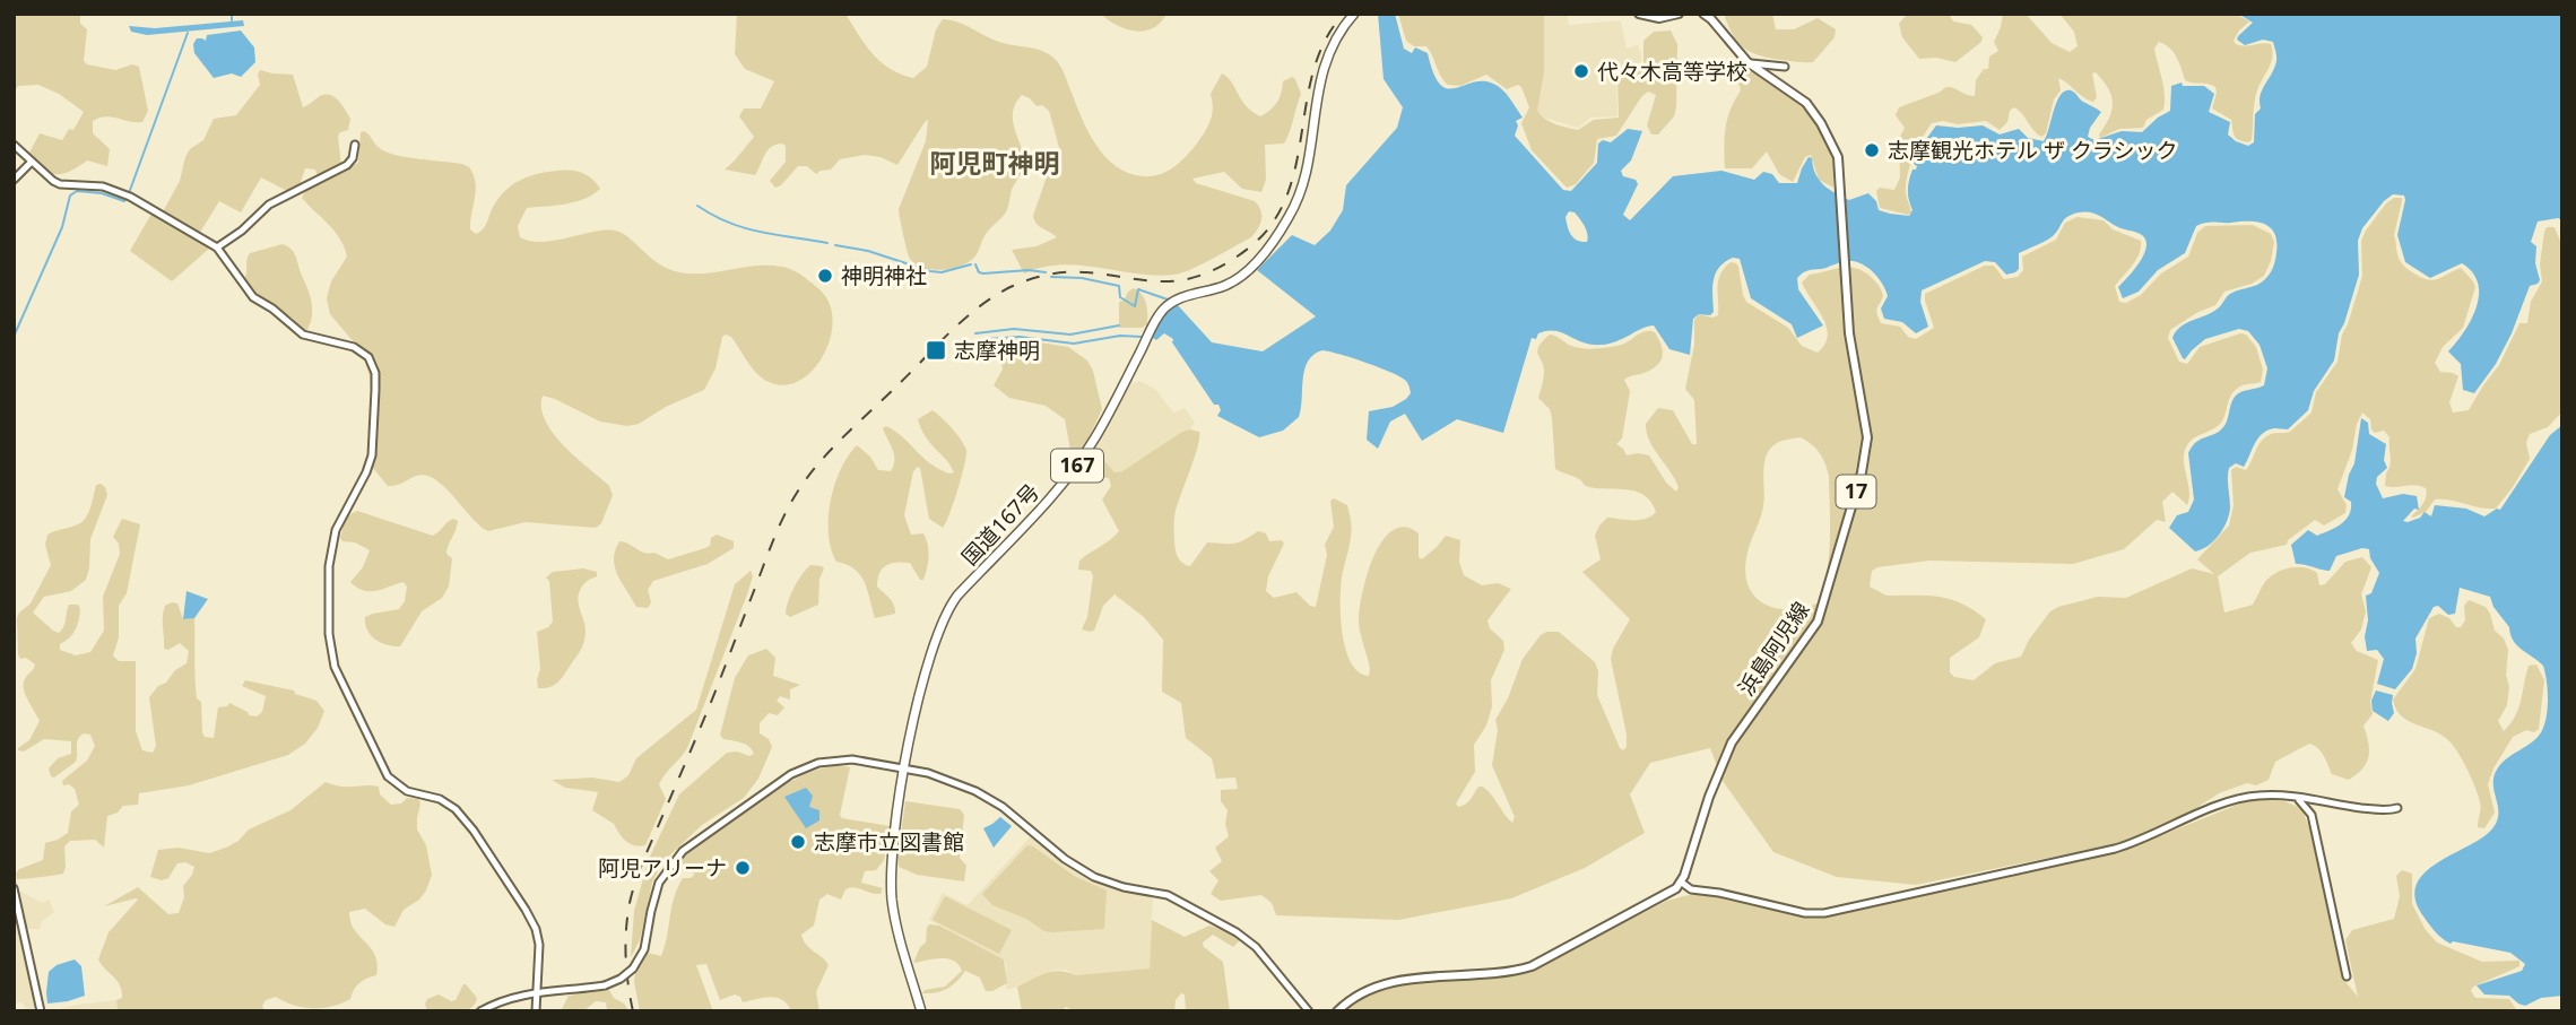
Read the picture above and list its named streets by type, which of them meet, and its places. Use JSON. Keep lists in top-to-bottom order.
{
  "streets": {
    "highway": ["167", "国道167号"],
    "main road": ["17", "浜島阿児線"]
  },
  "districts": ["阿児町神明"],
  "places": {
    "other": [
      "代々木高等学校",
      "志摩観光ホテル ザ クラシック",
      "神明神社",
      "志摩市立図書館",
      "阿児アリーナ"
    ],
    "transit": ["志摩神明"]
  }
}
